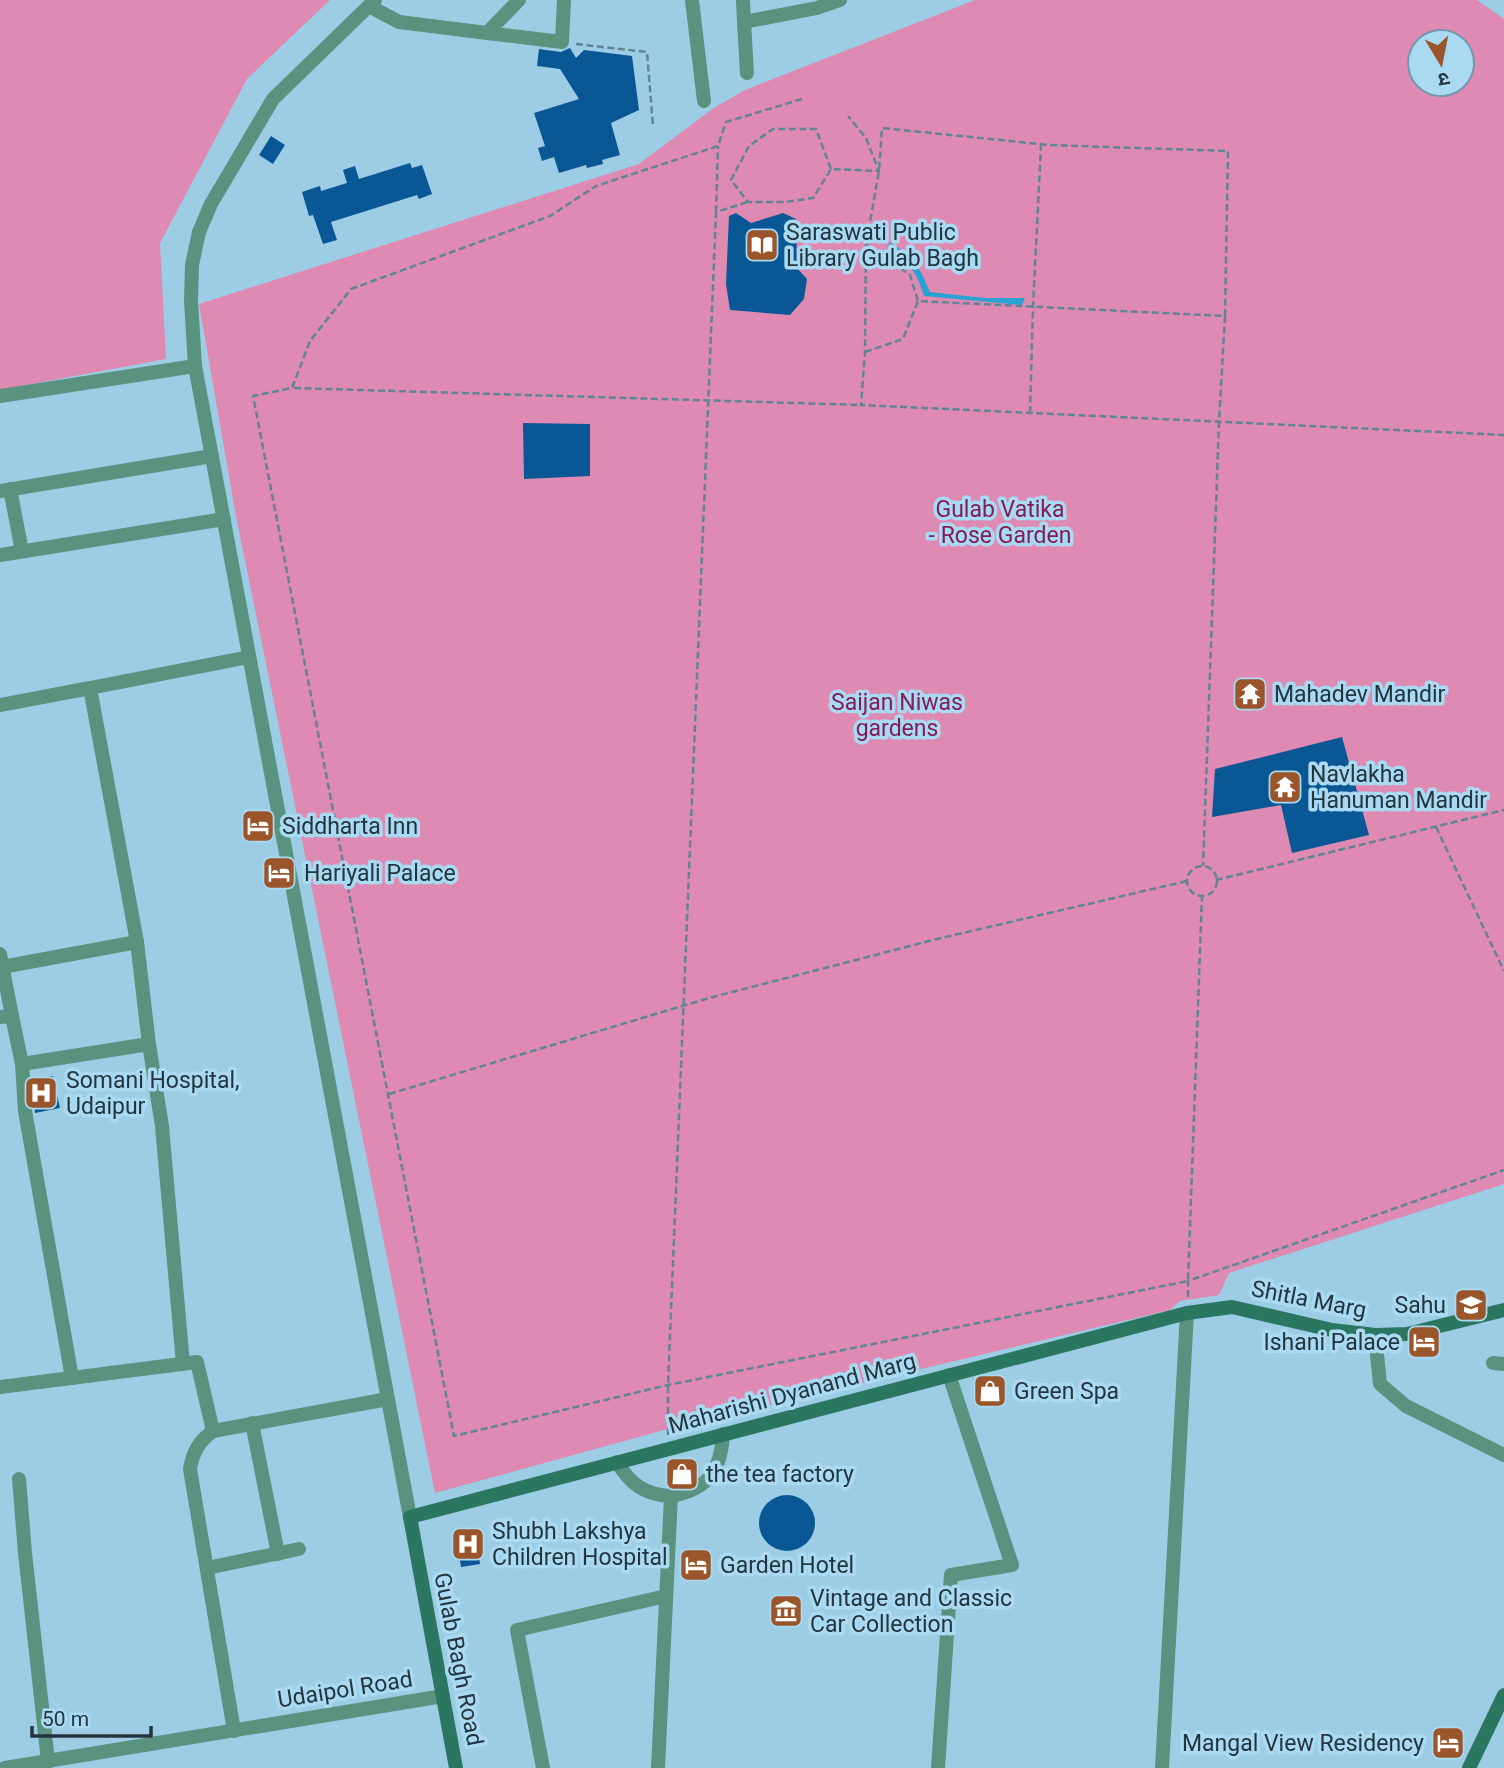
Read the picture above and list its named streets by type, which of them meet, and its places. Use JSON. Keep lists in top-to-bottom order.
{
  "streets": {
    "main road": ["Shitla Marg", "Maharishi Dyanand Marg", "Gulab Bagh Road"],
    "street": ["Udaipol Road"]
  },
  "crossings": [
    ["Shitla Marg", "Maharishi Dyanand Marg"],
    ["Maharishi Dyanand Marg", "Gulab Bagh Road"],
    ["Gulab Bagh Road", "Udaipol Road"]
  ],
  "parks": ["Gulab Vatika - Rose Garden", "Saijan Niwas gardens"],
  "places": {
    "library": ["Saraswati Public Library Gulab Bagh"],
    "temple": ["Mahadev Mandir", "Navlakha Hanuman Mandir"],
    "hotel": [
      "Siddharta Inn",
      "Hariyali Palace",
      "Ishani Palace",
      "Garden Hotel",
      "Mangal View Residency"
    ],
    "hospital": ["Somani Hospital, Udaipur", "Shubh Lakshya Children Hospital"],
    "school or university": ["Sahu"],
    "shop": ["Green Spa", "the tea factory"],
    "museum": ["Vintage and Classic Car Collection"]
  },
  "scale_bar": "50 m",
  "north": "bottom"
}
